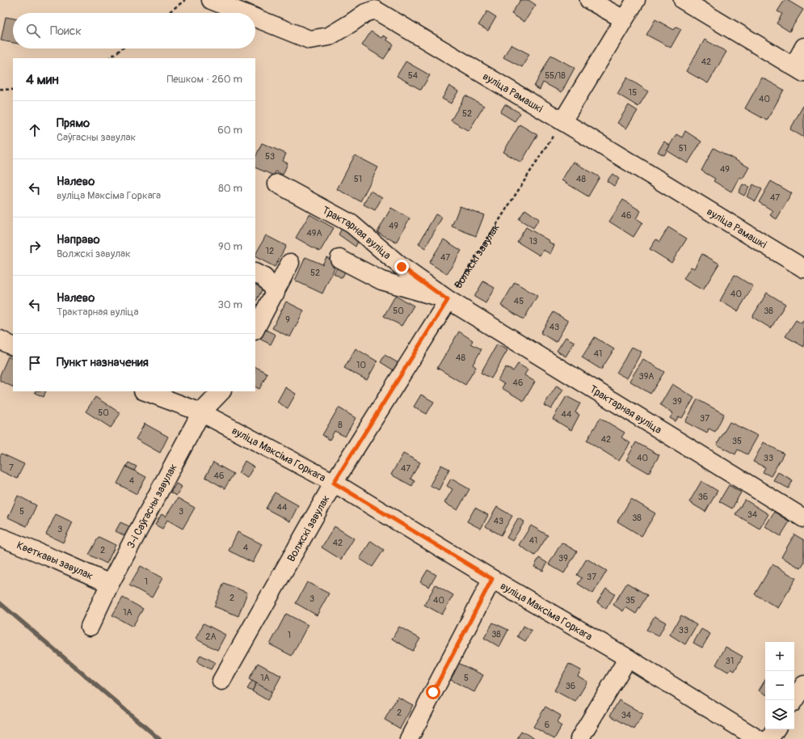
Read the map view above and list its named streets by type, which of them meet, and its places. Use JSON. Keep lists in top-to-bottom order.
{
  "streets": {
    "street": [
      "вуліца Рамашкі",
      "Трактарная вуліца",
      "Волжскі завулак",
      "вуліца Максіма Горкага",
      "3-і Саўгасны завулак",
      "Кветкавы завулак"
    ]
  },
  "crossings": [
    ["вуліца Рамашкі", "Волжскі завулак"],
    ["Трактарная вуліца", "Волжскі завулак"],
    ["Волжскі завулак", "вуліца Максіма Горкага"],
    ["вуліца Максіма Горкага", "3-і Саўгасны завулак"],
    ["3-і Саўгасны завулак", "Кветкавы завулак"]
  ],
  "house_numbers": [
    "42",
    "54",
    "55/18",
    "15",
    "40",
    "52",
    "51",
    "53",
    "49",
    "51",
    "48",
    "47",
    "46",
    "49",
    "49А",
    "13",
    "12",
    "47",
    "52",
    "40",
    "45",
    "50",
    "38",
    "9",
    "43",
    "41",
    "48",
    "10",
    "39А",
    "46",
    "39",
    "50",
    "44",
    "37",
    "8",
    "42",
    "35",
    "40",
    "33",
    "7",
    "47",
    "46",
    "4",
    "36",
    "44",
    "5",
    "3",
    "34",
    "38",
    "43",
    "3",
    "41",
    "42",
    "4",
    "2",
    "39",
    "37",
    "1",
    "2",
    "3",
    "40",
    "35",
    "1А",
    "33",
    "38",
    "1",
    "2А",
    "31",
    "1А",
    "5",
    "36",
    "2",
    "34",
    "6"
  ],
  "page": {
    "search": "Поиск",
    "heading": ["4 мин", "Пешком · 260 m"],
    "list": [
      ["Прямо", "Саўгасны завулак", "60 m"],
      ["Налево", "вуліца Максіма Горкага", "80 m"],
      ["Направо", "Волжскі завулак", "90 m"],
      ["Налево", "Трактарная вуліца", "30 m"],
      "Пункт назначения"
    ],
    "map_buttons": ["+", "−"]
  }
}
